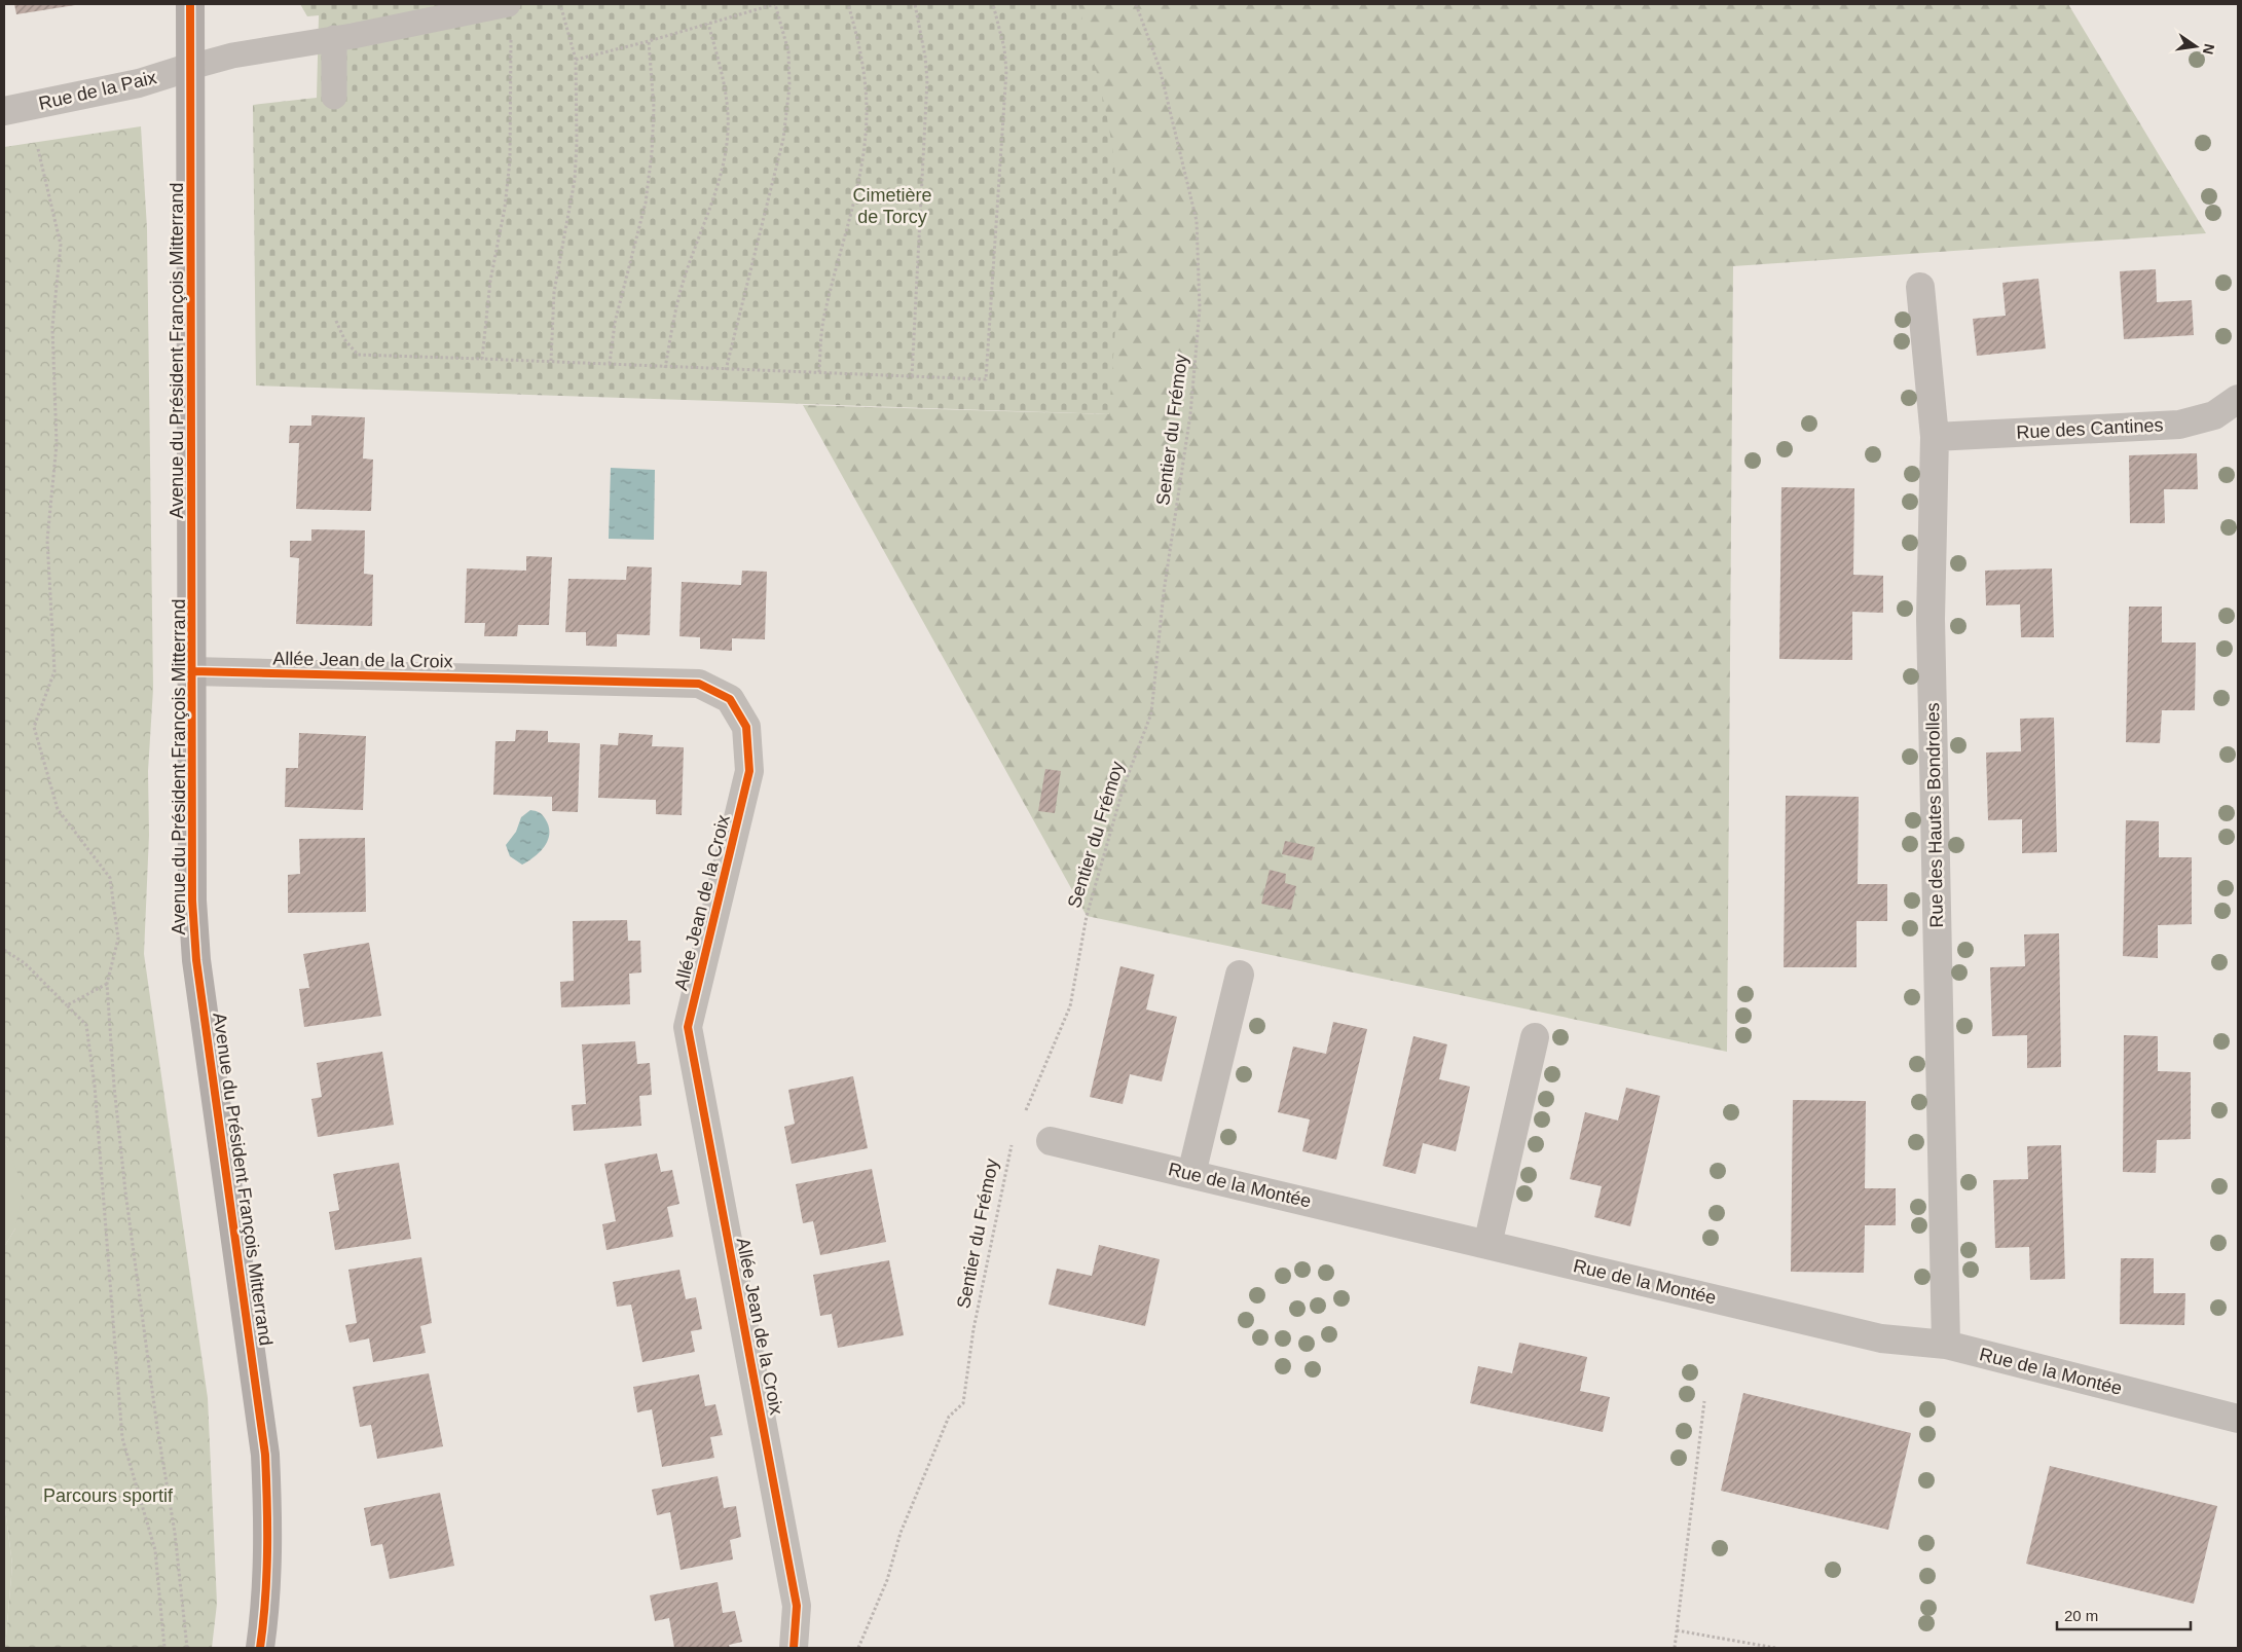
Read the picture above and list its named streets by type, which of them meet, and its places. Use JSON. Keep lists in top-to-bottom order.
{
  "streets": {
    "street": [
      "Rue de la Paix",
      "Avenue du Président François Mitterrand",
      "Rue des Cantines",
      "Allée Jean de la Croix",
      "Rue des Hautes Bondrolles",
      "Rue de la Montée"
    ],
    "path": ["Sentier du Frémoy"]
  },
  "crossings": [
    ["Rue de la Paix", "Avenue du Président François Mitterrand"],
    ["Avenue du Président François Mitterrand", "Allée Jean de la Croix"],
    ["Rue des Cantines", "Rue des Hautes Bondrolles"],
    ["Rue des Hautes Bondrolles", "Rue de la Montée"]
  ],
  "parks": ["Cimetière de Torcy", "Parcours sportif"],
  "scale_bar": "20 m",
  "north": "right"
}
